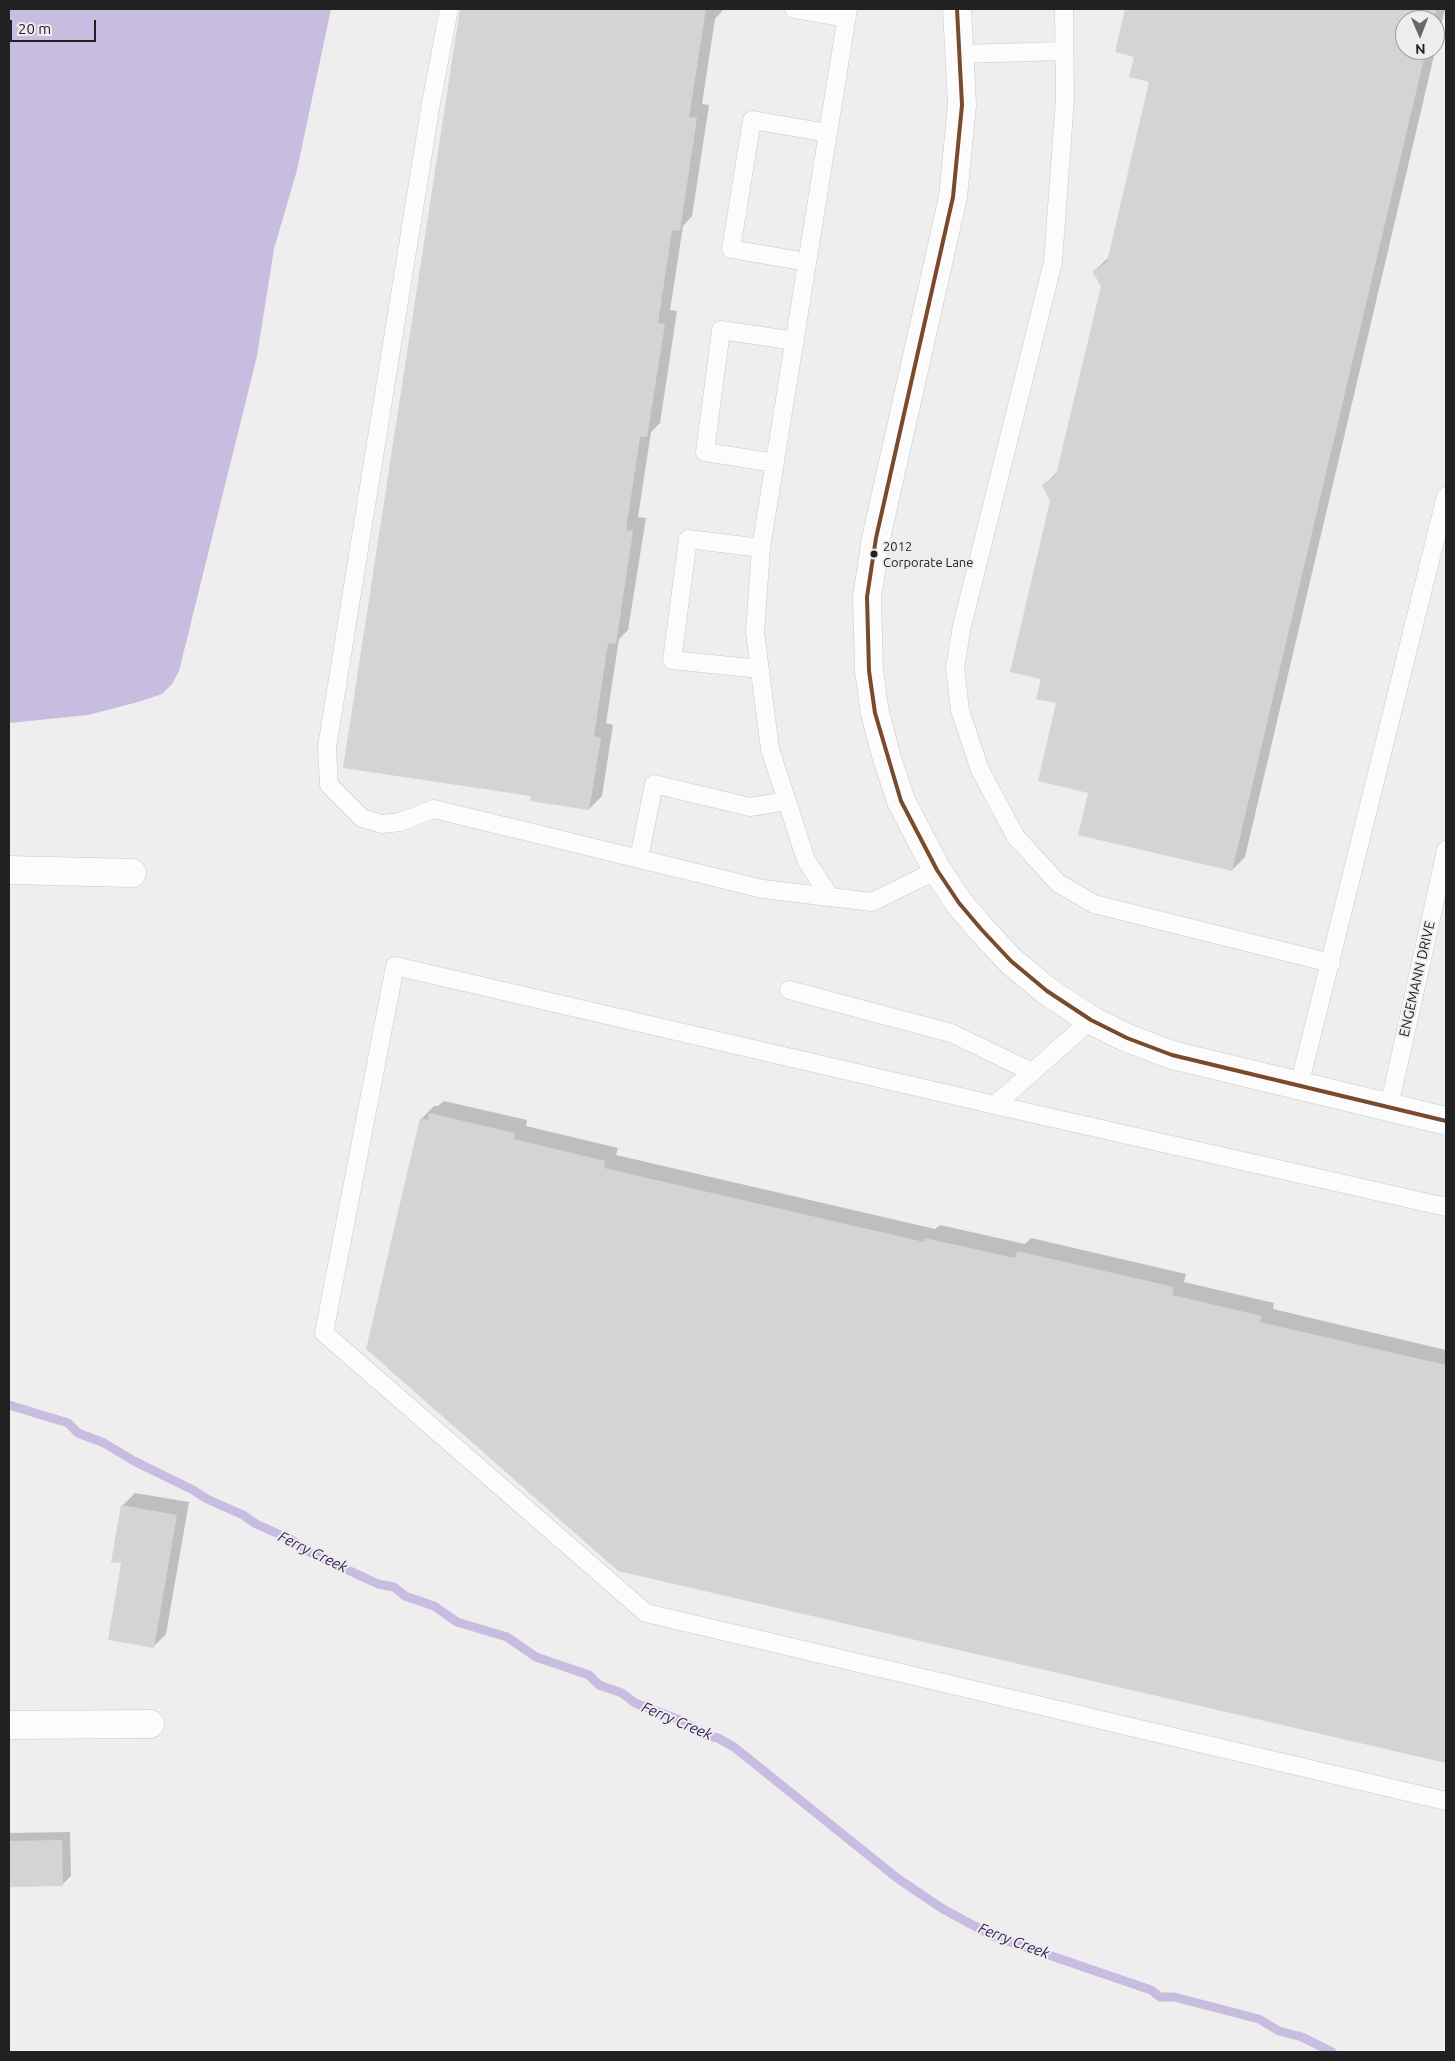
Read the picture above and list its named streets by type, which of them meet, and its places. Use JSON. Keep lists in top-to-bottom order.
{
  "streets": {
    "lane": ["ENGEMANN DRIVE"]
  },
  "water": ["Ferry Creek"],
  "places": ["2012 Corporate Lane"],
  "scale_bar": "20 m",
  "north": "bottom"
}
